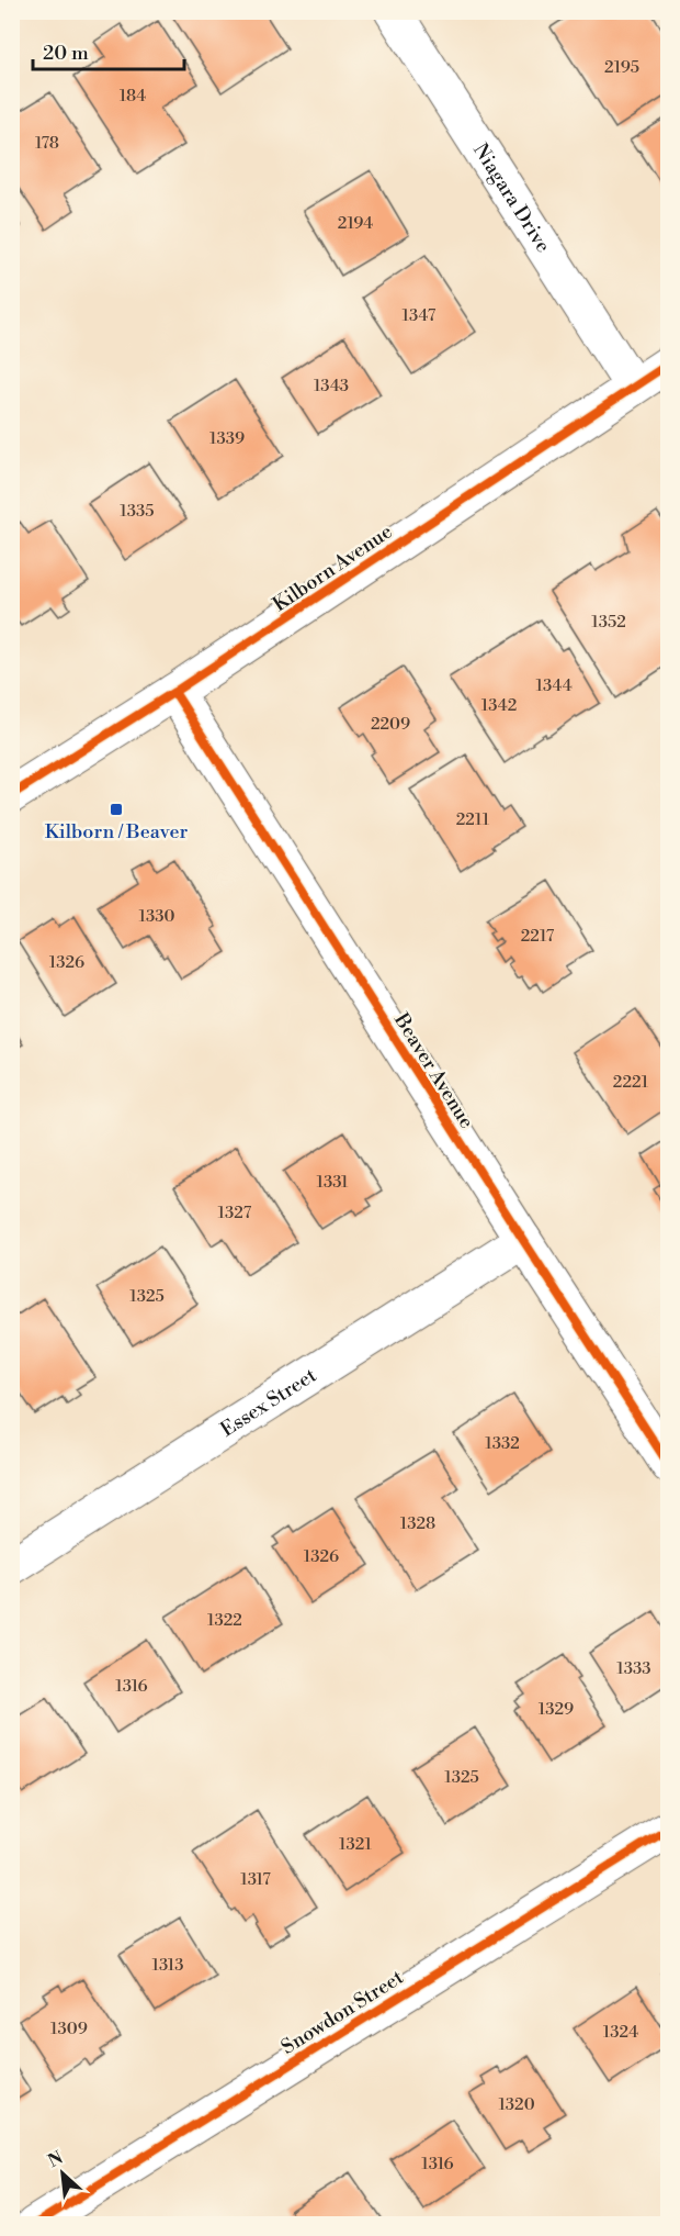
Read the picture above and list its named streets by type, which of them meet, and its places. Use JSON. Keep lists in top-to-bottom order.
{
  "streets": {
    "street": [
      "Niagara Drive",
      "Kilborn Avenue",
      "Beaver Avenue",
      "Essex Street",
      "Snowdon Street"
    ]
  },
  "crossings": [
    ["Niagara Drive", "Kilborn Avenue"],
    ["Kilborn Avenue", "Beaver Avenue"],
    ["Beaver Avenue", "Essex Street"]
  ],
  "places": {
    "transit": ["Kilborn / Beaver"]
  },
  "house_numbers": [
    "2195",
    "184",
    "178",
    "2194",
    "1347",
    "1343",
    "1339",
    "1335",
    "1352",
    "1344",
    "1342",
    "2209",
    "2211",
    "1330",
    "2217",
    "1326",
    "2221",
    "1331",
    "1327",
    "1325",
    "1332",
    "1328",
    "1326",
    "1322",
    "1333",
    "1316",
    "1329",
    "1325",
    "1321",
    "1317",
    "1313",
    "1309",
    "1324",
    "1320",
    "1316"
  ],
  "scale_bar": "20 m",
  "north": "top left"
}
